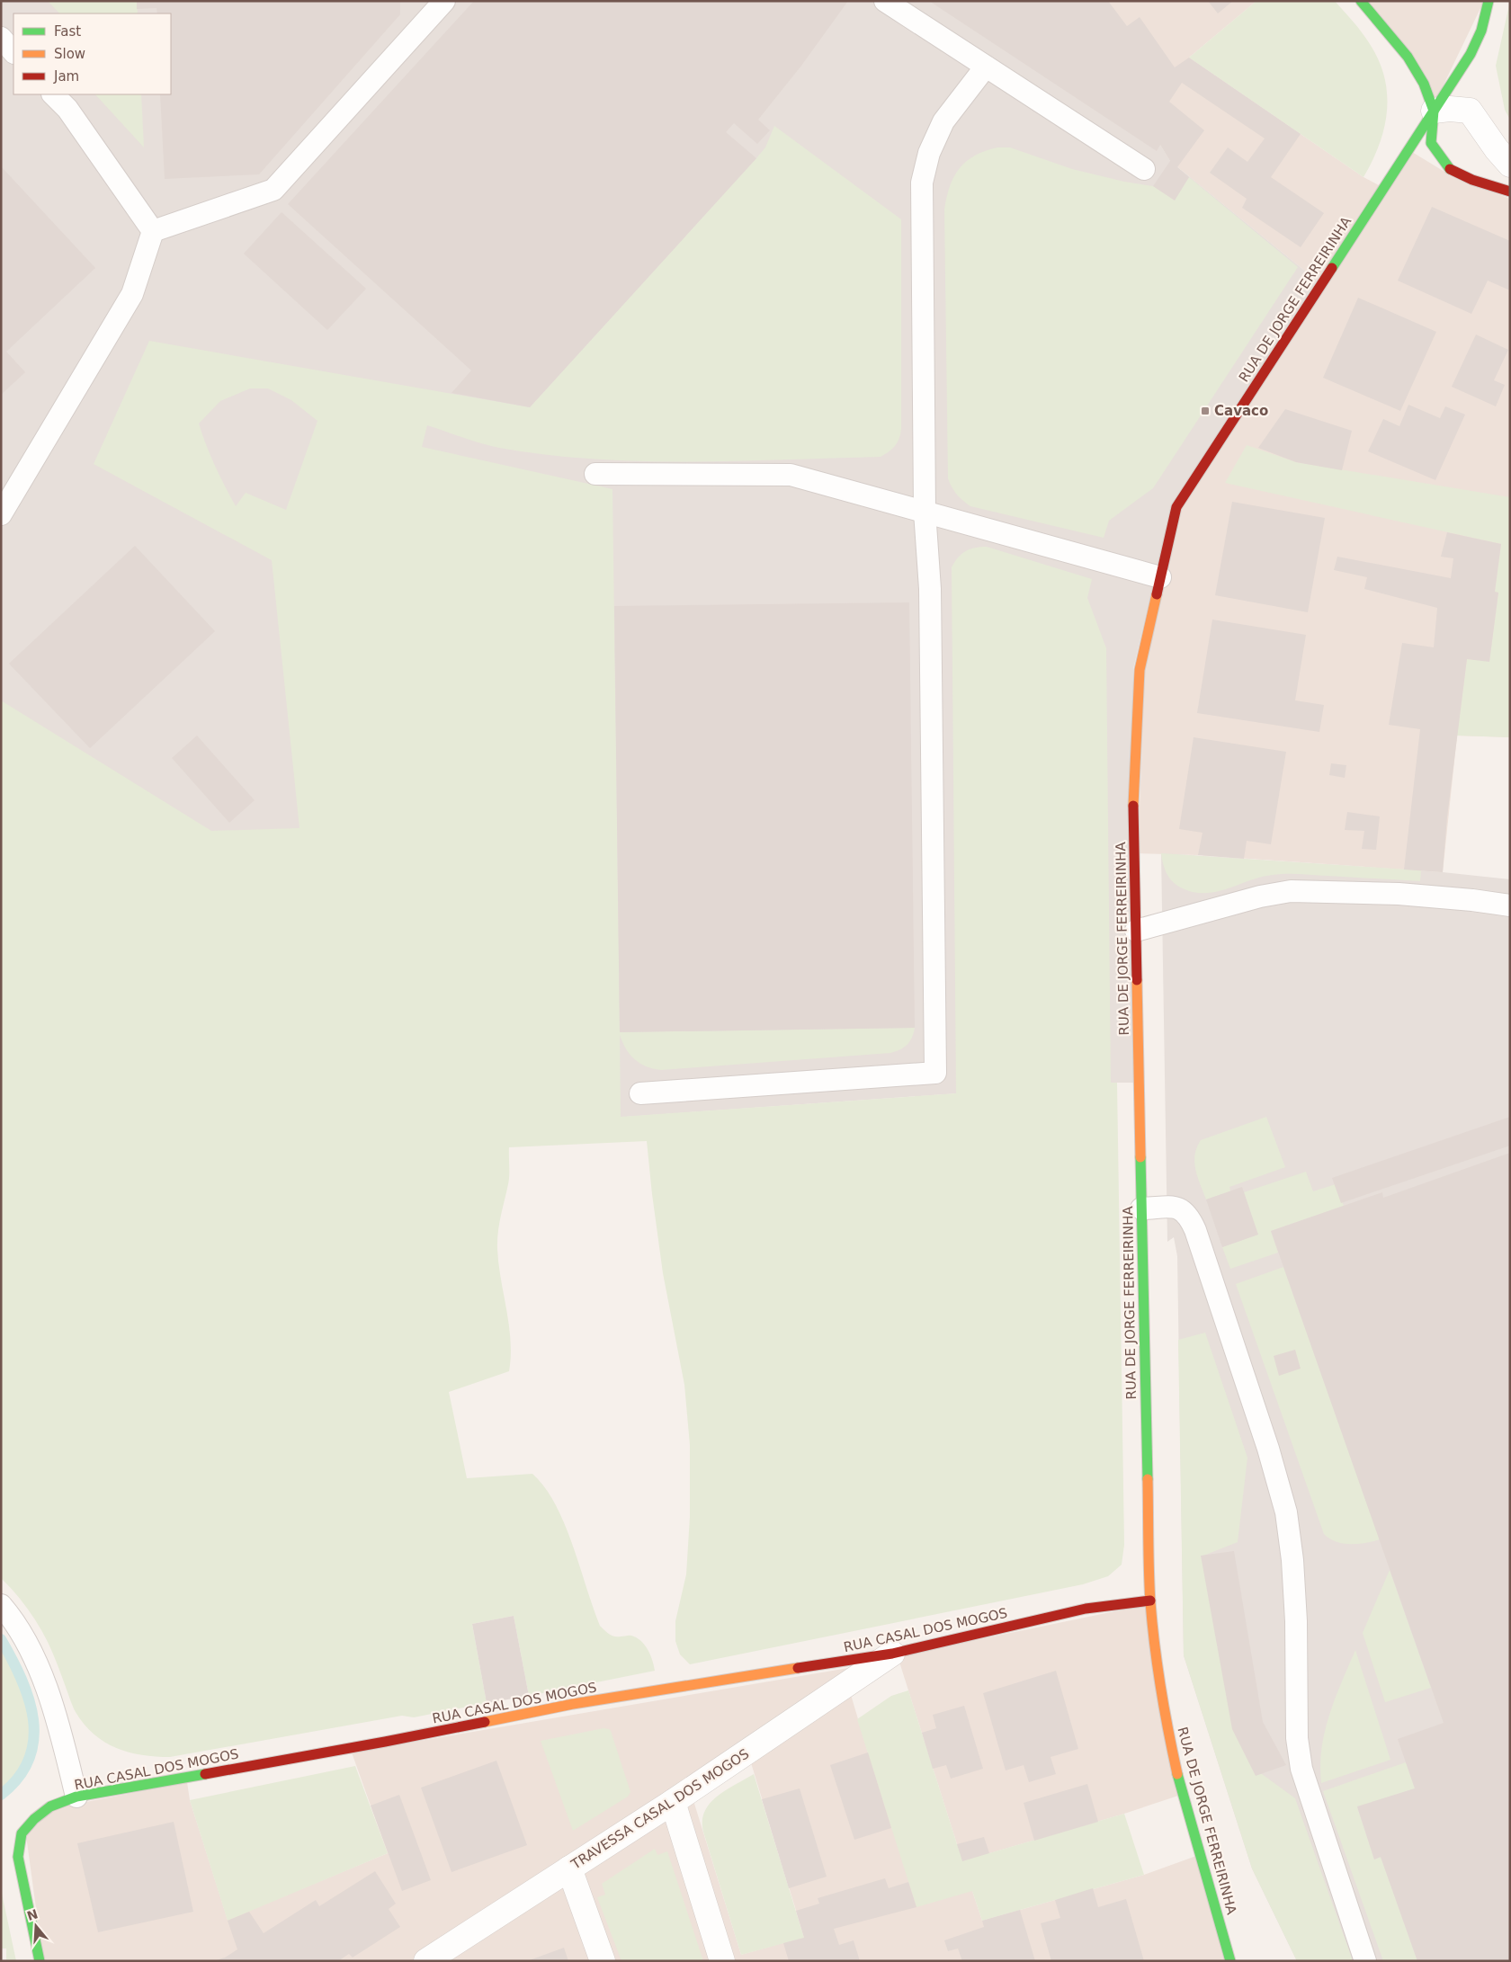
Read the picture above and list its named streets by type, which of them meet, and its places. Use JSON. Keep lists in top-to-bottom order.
{
  "streets": {
    "street": ["RUA DE JORGE FERREIRINHA", "RUA CASAL DOS MOGOS", "TRAVESSA CASAL DOS MOGOS"]
  },
  "crossings": [
    ["RUA DE JORGE FERREIRINHA", "RUA CASAL DOS MOGOS"],
    ["RUA CASAL DOS MOGOS", "TRAVESSA CASAL DOS MOGOS"]
  ],
  "places": {
    "transit": ["Cavaco"]
  },
  "legend": ["Fast", "Slow", "Jam"],
  "north": "top"
}
